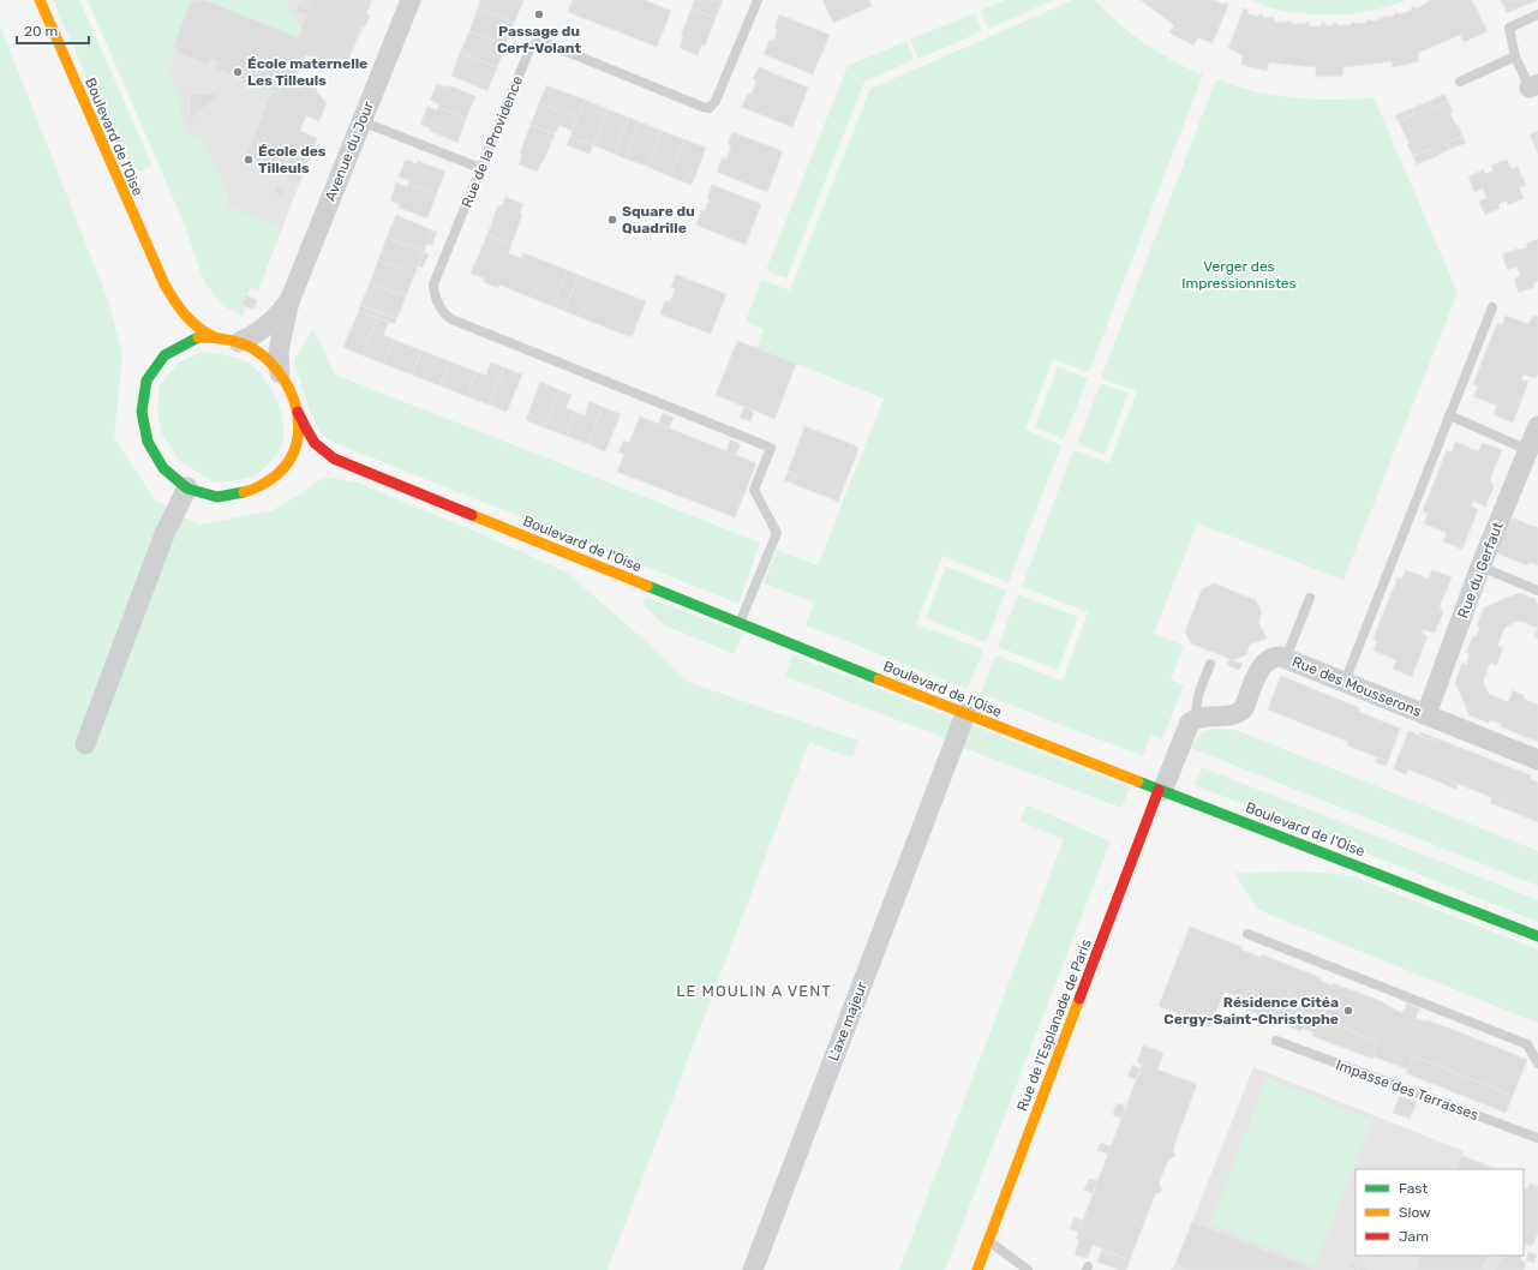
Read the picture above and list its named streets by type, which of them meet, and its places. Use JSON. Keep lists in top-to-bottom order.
{
  "streets": {
    "main road": ["Boulevard de l'Oise", "Rue de l'Esplanade de Paris"],
    "street": [
      "Avenue du Jour",
      "Rue du Gerfaut",
      "Rue des Mousserons",
      "L'axe majeur"
    ],
    "lane": ["Rue de la Providence", "Impasse des Terrasses"]
  },
  "crossings": [
    ["Boulevard de l'Oise", "Rue de la Providence"],
    ["Boulevard de l'Oise", "Avenue du Jour"],
    ["Boulevard de l'Oise", "L'axe majeur"],
    ["Boulevard de l'Oise", "Rue de l'Esplanade de Paris"],
    ["Rue du Gerfaut", "Rue des Mousserons"]
  ],
  "districts": ["LE MOULIN A VENT"],
  "parks": ["Verger des Impressionnistes"],
  "places": [
    "Passage du Cerf-Volant",
    "École maternelle Les Tilleuls",
    "École des Tilleuls",
    "Square du Quadrille",
    "Résidence Citéa Cergy-Saint-Christophe"
  ],
  "legend": ["Fast", "Slow", "Jam"],
  "scale_bar": "20 m"
}
